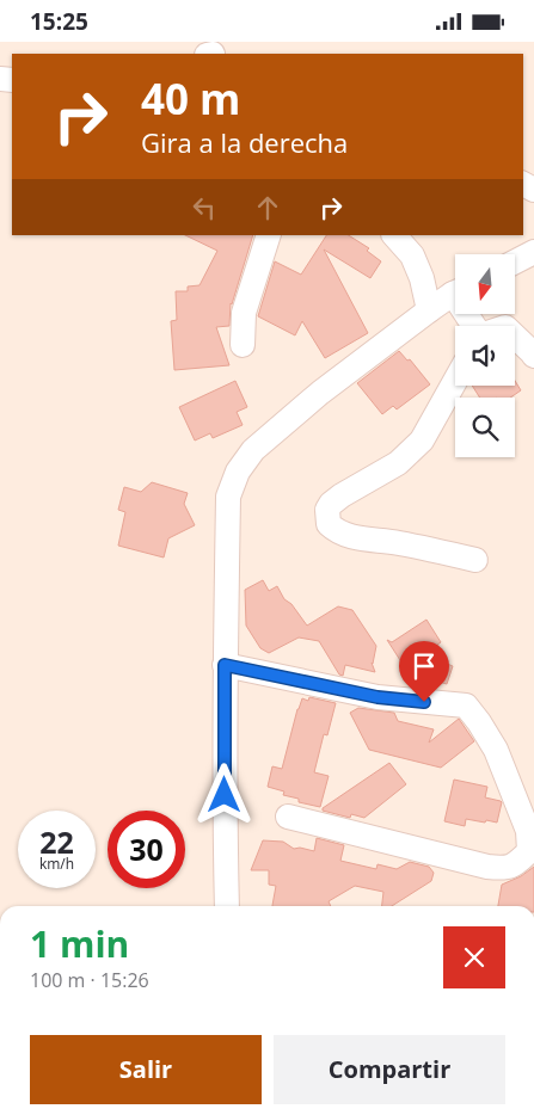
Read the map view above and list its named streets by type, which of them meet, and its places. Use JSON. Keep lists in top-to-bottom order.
{
  "north": "bottom",
  "page": {
    "status": "15:25",
    "turn": ["40 m", "Gira a la derecha"],
    "speed": "22 km/h",
    "limit": "30",
    "heading": ["1 min", "100 m · 15:26"],
    "buttons": ["Salir", "Compartir"]
  }
}
